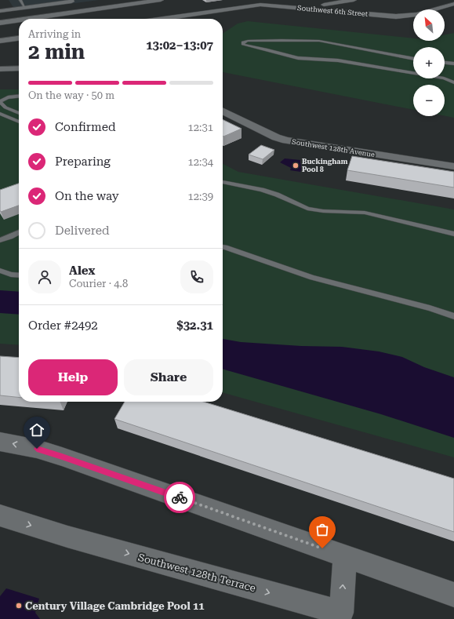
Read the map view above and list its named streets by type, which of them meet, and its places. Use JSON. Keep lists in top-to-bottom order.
{
  "streets": {
    "street": ["Southwest 6th Street", "Southwest 128th Avenue", "Southwest 128th Terrace"]
  },
  "places": ["Buckingham Pool 8", "Century Village Cambridge Pool 11"],
  "north": "top left",
  "page": {
    "map_buttons": ["+", "−"],
    "heading": ["2 min", "Arriving in", "13:02–13:07"],
    "panel": [
      "Alex",
      "Courier · 4.8",
      "Order #2492",
      "$32.31"
    ],
    "bar": "On the way · 50 m",
    "list": [
      ["Confirmed", "12:31"],
      ["Preparing", "12:34"],
      ["On the way", "12:39"],
      "Delivered"
    ],
    "buttons": ["Help", "Share"]
  }
}
